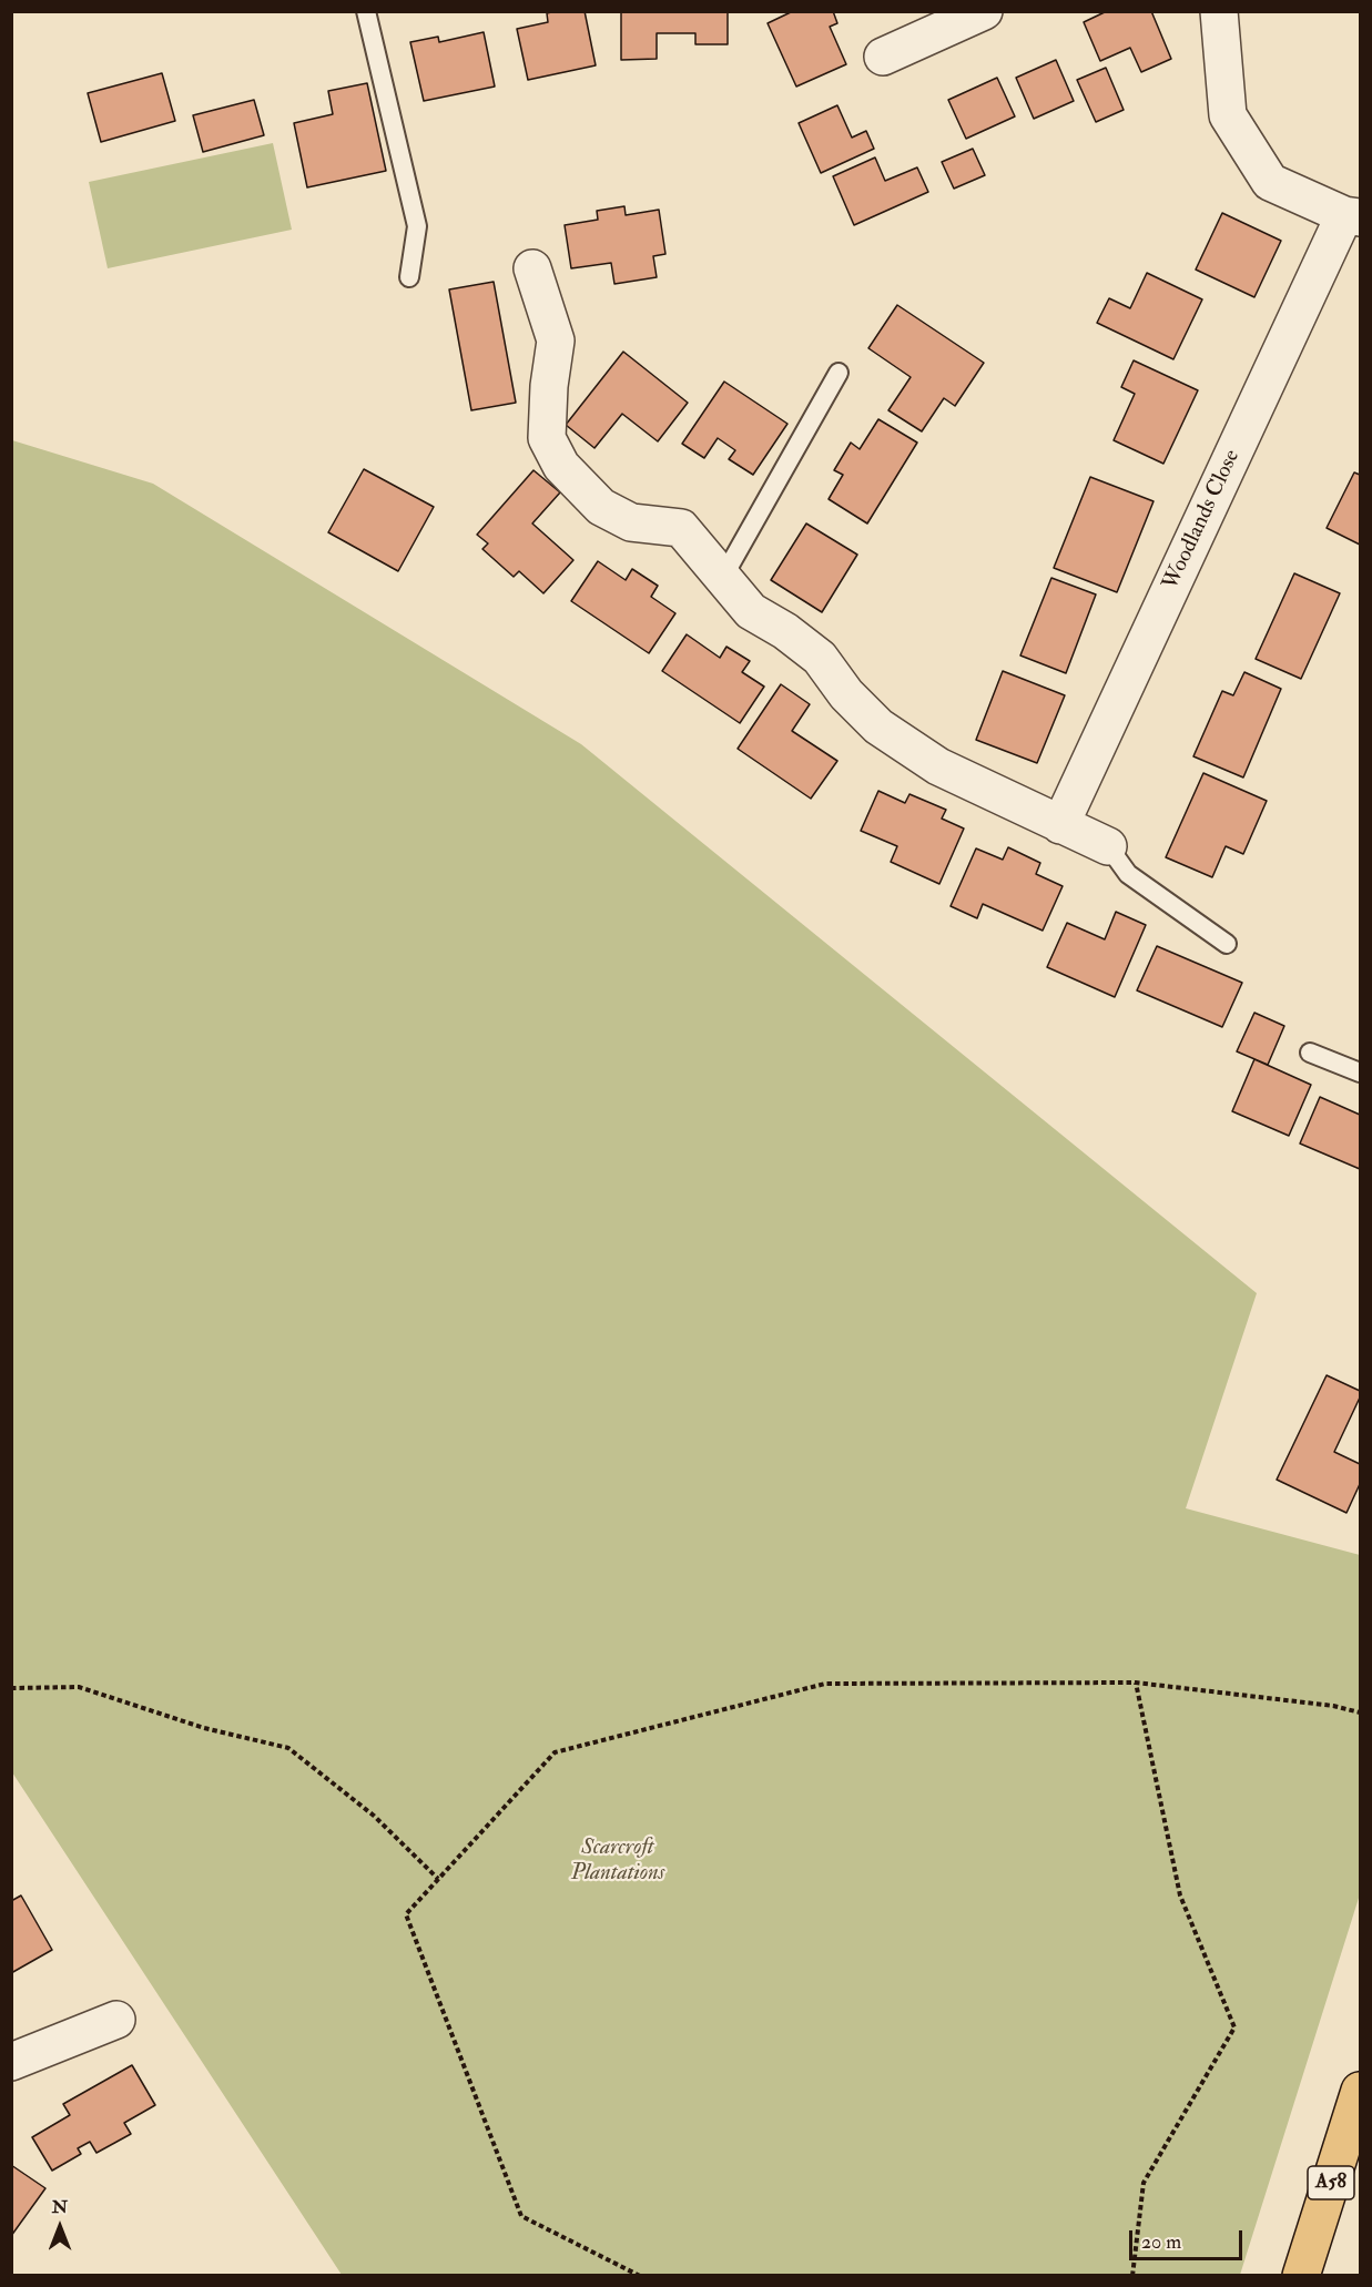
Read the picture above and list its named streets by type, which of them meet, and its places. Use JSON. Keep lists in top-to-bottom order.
{
  "streets": {
    "main road": ["A58"],
    "street": ["Woodlands Close"]
  },
  "parks": ["Scarcroft Plantations"],
  "scale_bar": "20 m",
  "north": "top"
}
